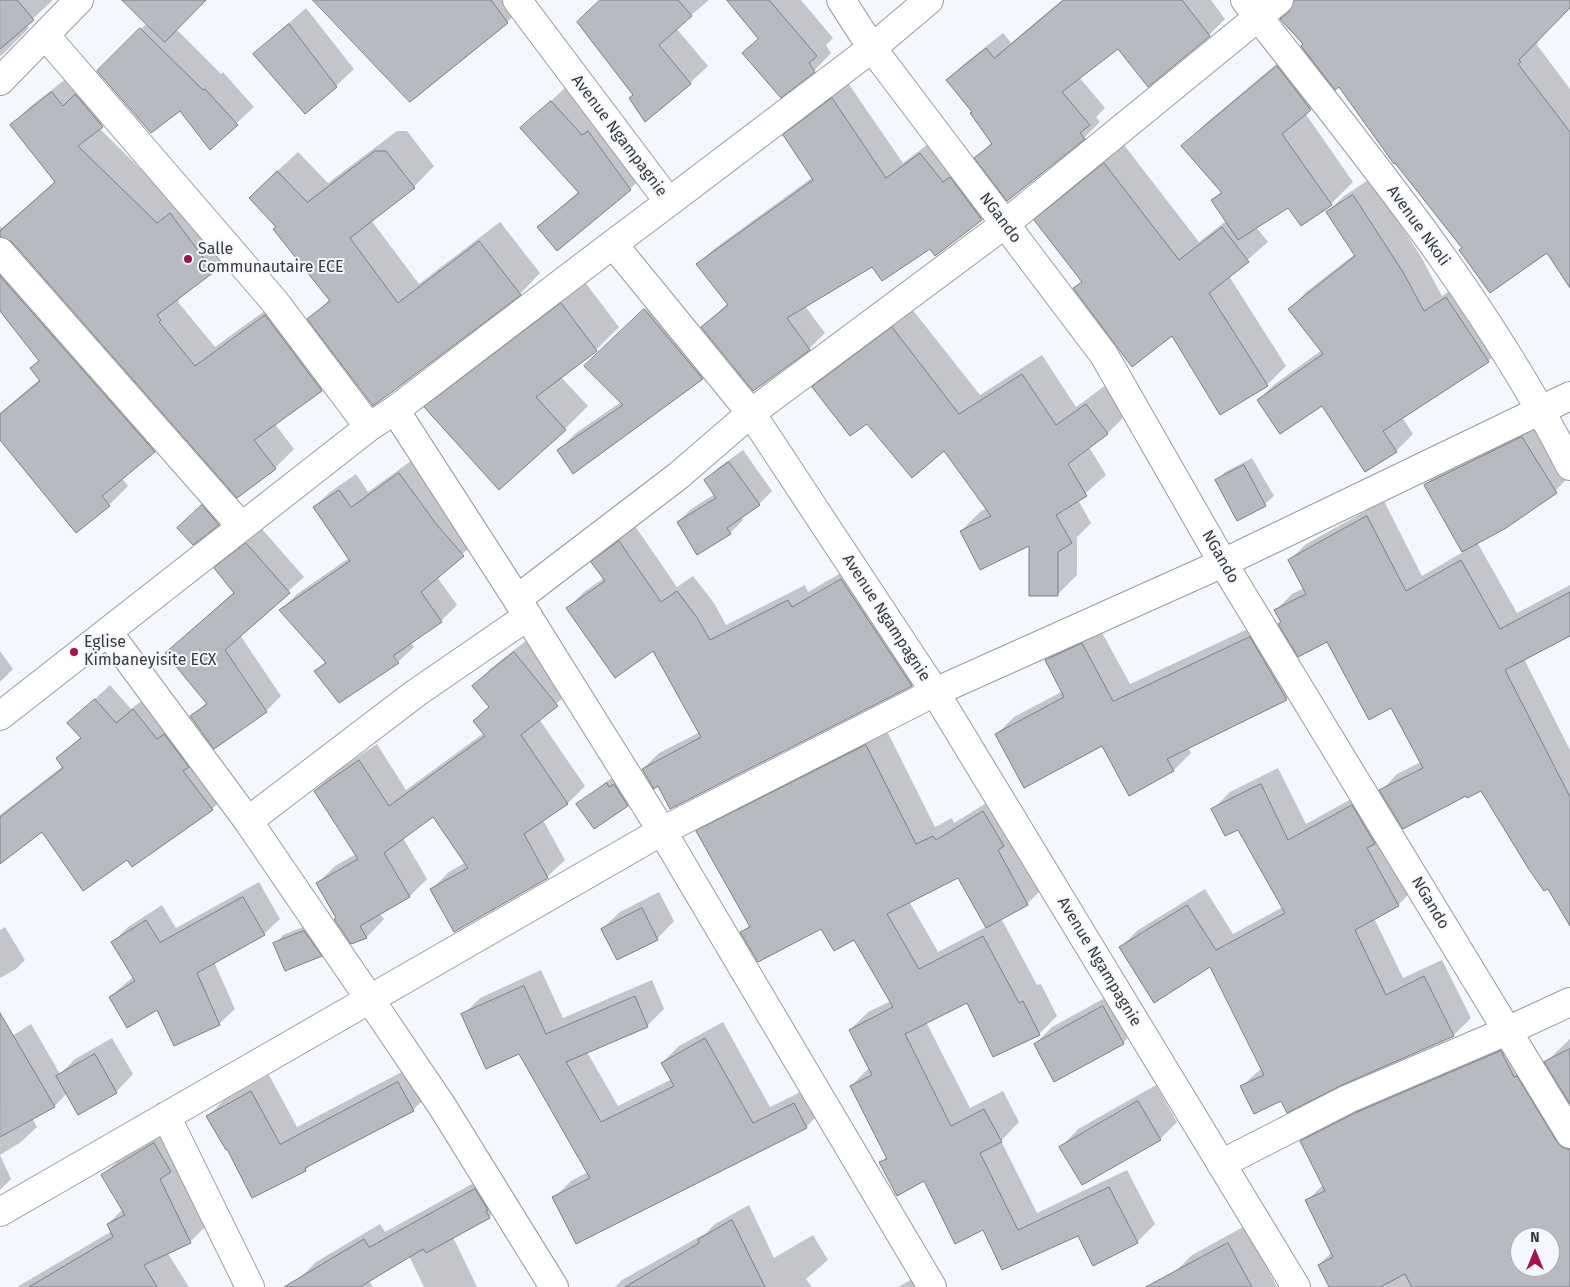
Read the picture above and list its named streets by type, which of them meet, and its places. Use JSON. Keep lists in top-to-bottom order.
{
  "streets": {
    "street": ["Avenue Ngampagnie", "NGando", "Avenue Nkoli"]
  },
  "places": ["Salle Communautaire ECE", "Eglise Kimbaneyisite ECX"],
  "north": "top"
}
